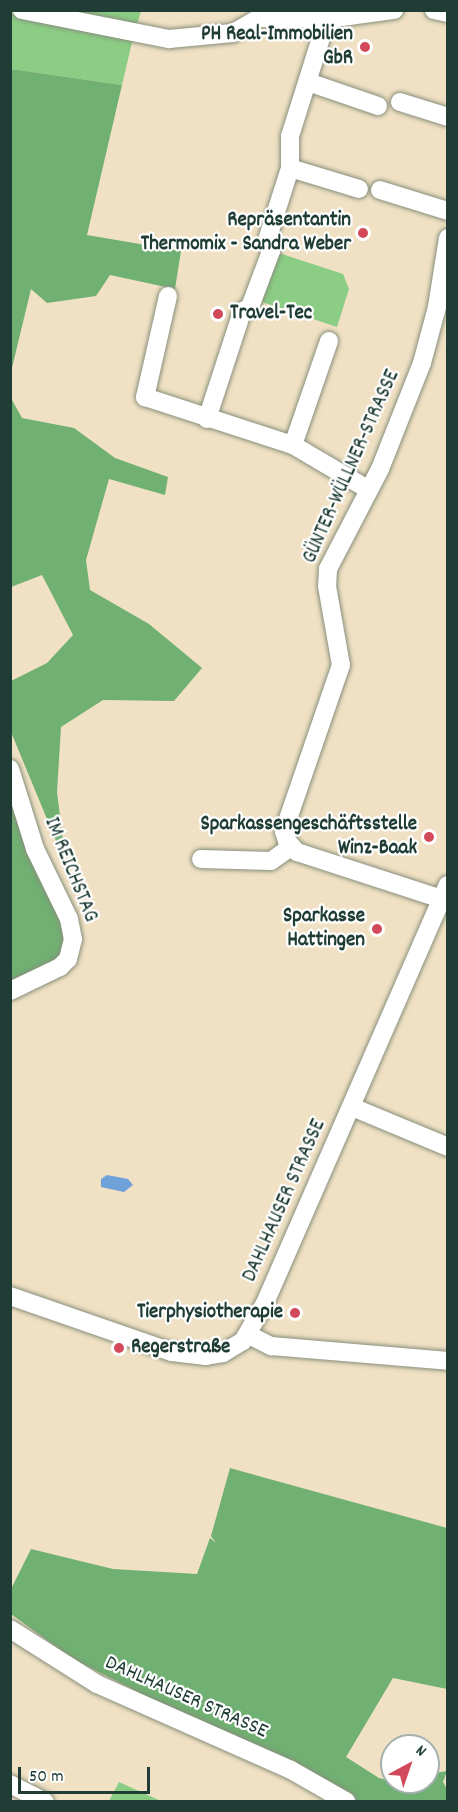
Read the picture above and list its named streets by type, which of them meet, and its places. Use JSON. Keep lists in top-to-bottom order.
{
  "streets": {
    "street": ["GÜNTER-WÜLLNER-STRASSE", "IM REICHSTAG", "DAHLHAUSER STRASSE"]
  },
  "places": [
    "PH Real-Immobilien GbR",
    "Repräsentantin Thermomix - Sandra Weber",
    "Travel-Tec",
    "Sparkassengeschäftsstelle Winz-Baak",
    "Sparkasse Hattingen",
    "Tierphysiotherapie",
    "Regerstraße"
  ],
  "scale_bar": "50 m",
  "north": "top right"
}
